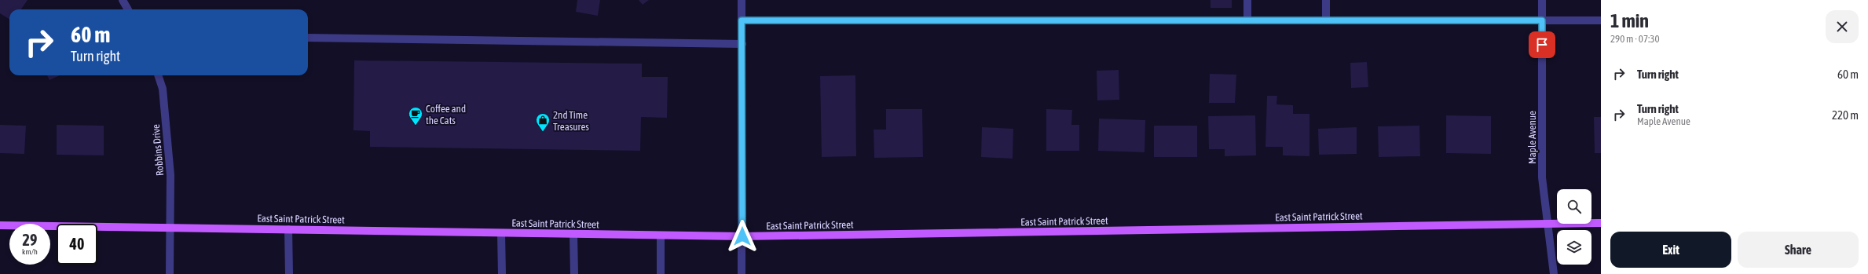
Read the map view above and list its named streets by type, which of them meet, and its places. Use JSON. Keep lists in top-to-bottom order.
{
  "streets": {
    "main road": ["East Saint Patrick Street"],
    "street": ["Maple Avenue", "Robbins Drive"]
  },
  "crossings": [
    ["Maple Avenue", "East Saint Patrick Street"],
    ["Robbins Drive", "East Saint Patrick Street"]
  ],
  "places": {
    "cafe": ["Coffee and the Cats"],
    "shop": ["2nd Time Treasures"]
  },
  "page": {
    "heading": ["1 min", "290 m · 07:30"],
    "turn": ["60 m", "Turn right"],
    "list": [
      {
        "name": "Turn right",
        "value": "60 m"
      },
      {
        "name": "Turn right",
        "note": "Maple Avenue",
        "value": "220 m"
      }
    ],
    "speed": "29 km/h",
    "limit": "40",
    "buttons": ["Exit", "Share"]
  }
}
